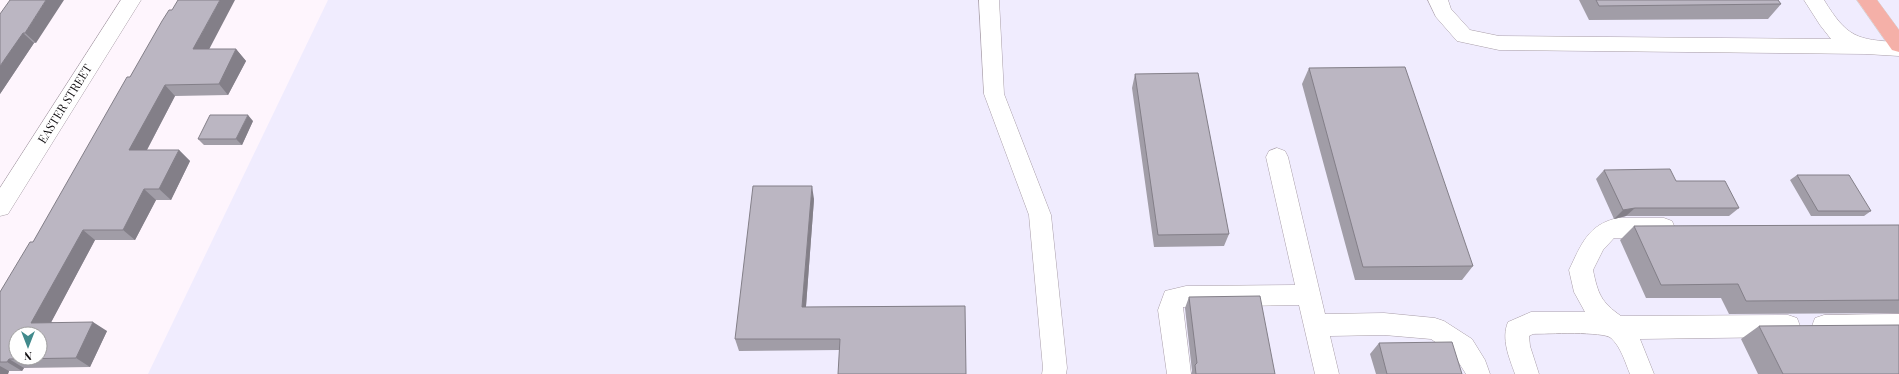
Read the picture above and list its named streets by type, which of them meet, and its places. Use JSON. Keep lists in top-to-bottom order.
{
  "streets": {
    "street": ["EASTER STREET"]
  },
  "north": "bottom"
}
